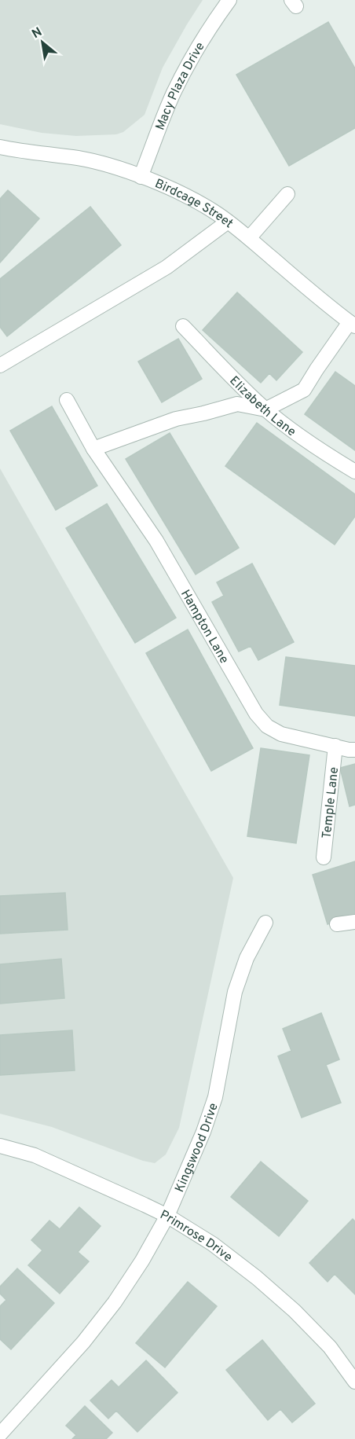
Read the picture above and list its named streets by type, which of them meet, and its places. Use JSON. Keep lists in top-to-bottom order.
{
  "streets": {
    "street": [
      "Macy Plaza Drive",
      "Birdcage Street",
      "Elizabeth Lane",
      "Hampton Lane",
      "Temple Lane",
      "Kingswood Drive",
      "Primrose Drive"
    ]
  },
  "crossings": [
    ["Macy Plaza Drive", "Birdcage Street"],
    ["Hampton Lane", "Temple Lane"],
    ["Kingswood Drive", "Primrose Drive"]
  ],
  "north": "top left"
}
